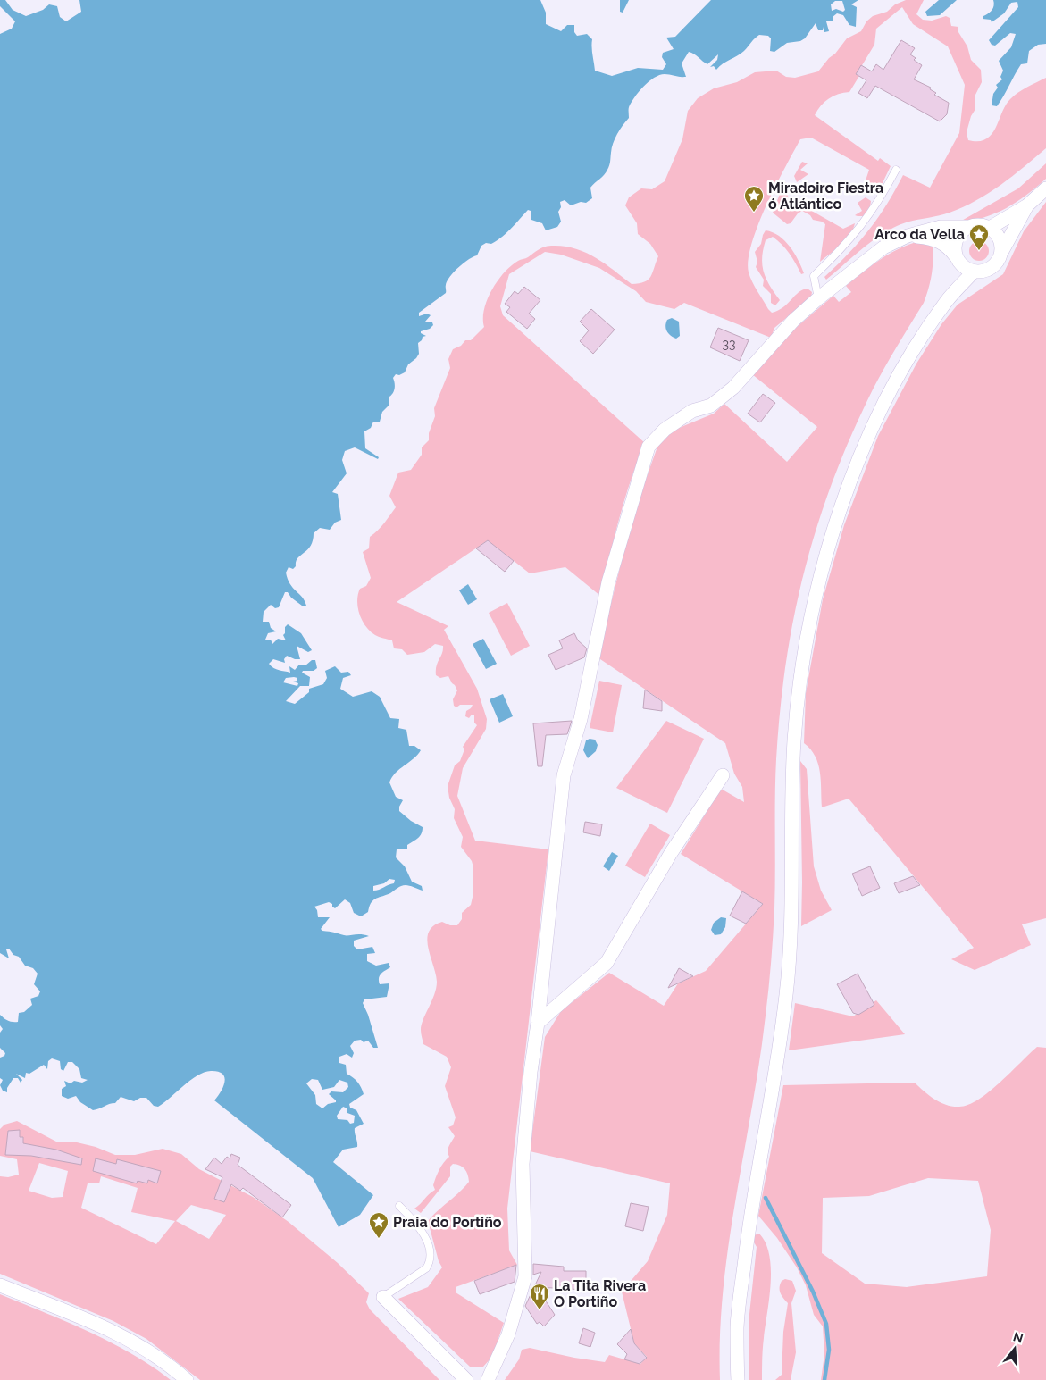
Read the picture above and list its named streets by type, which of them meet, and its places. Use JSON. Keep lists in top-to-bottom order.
{
  "places": {
    "place": ["Miradoiro Fiestra ó Atlántico", "Arco da Vella", "Praia do Portiño"],
    "restaurant": ["La Tita Rivera O Portiño"]
  },
  "house_numbers": ["33"],
  "north": "top"
}
